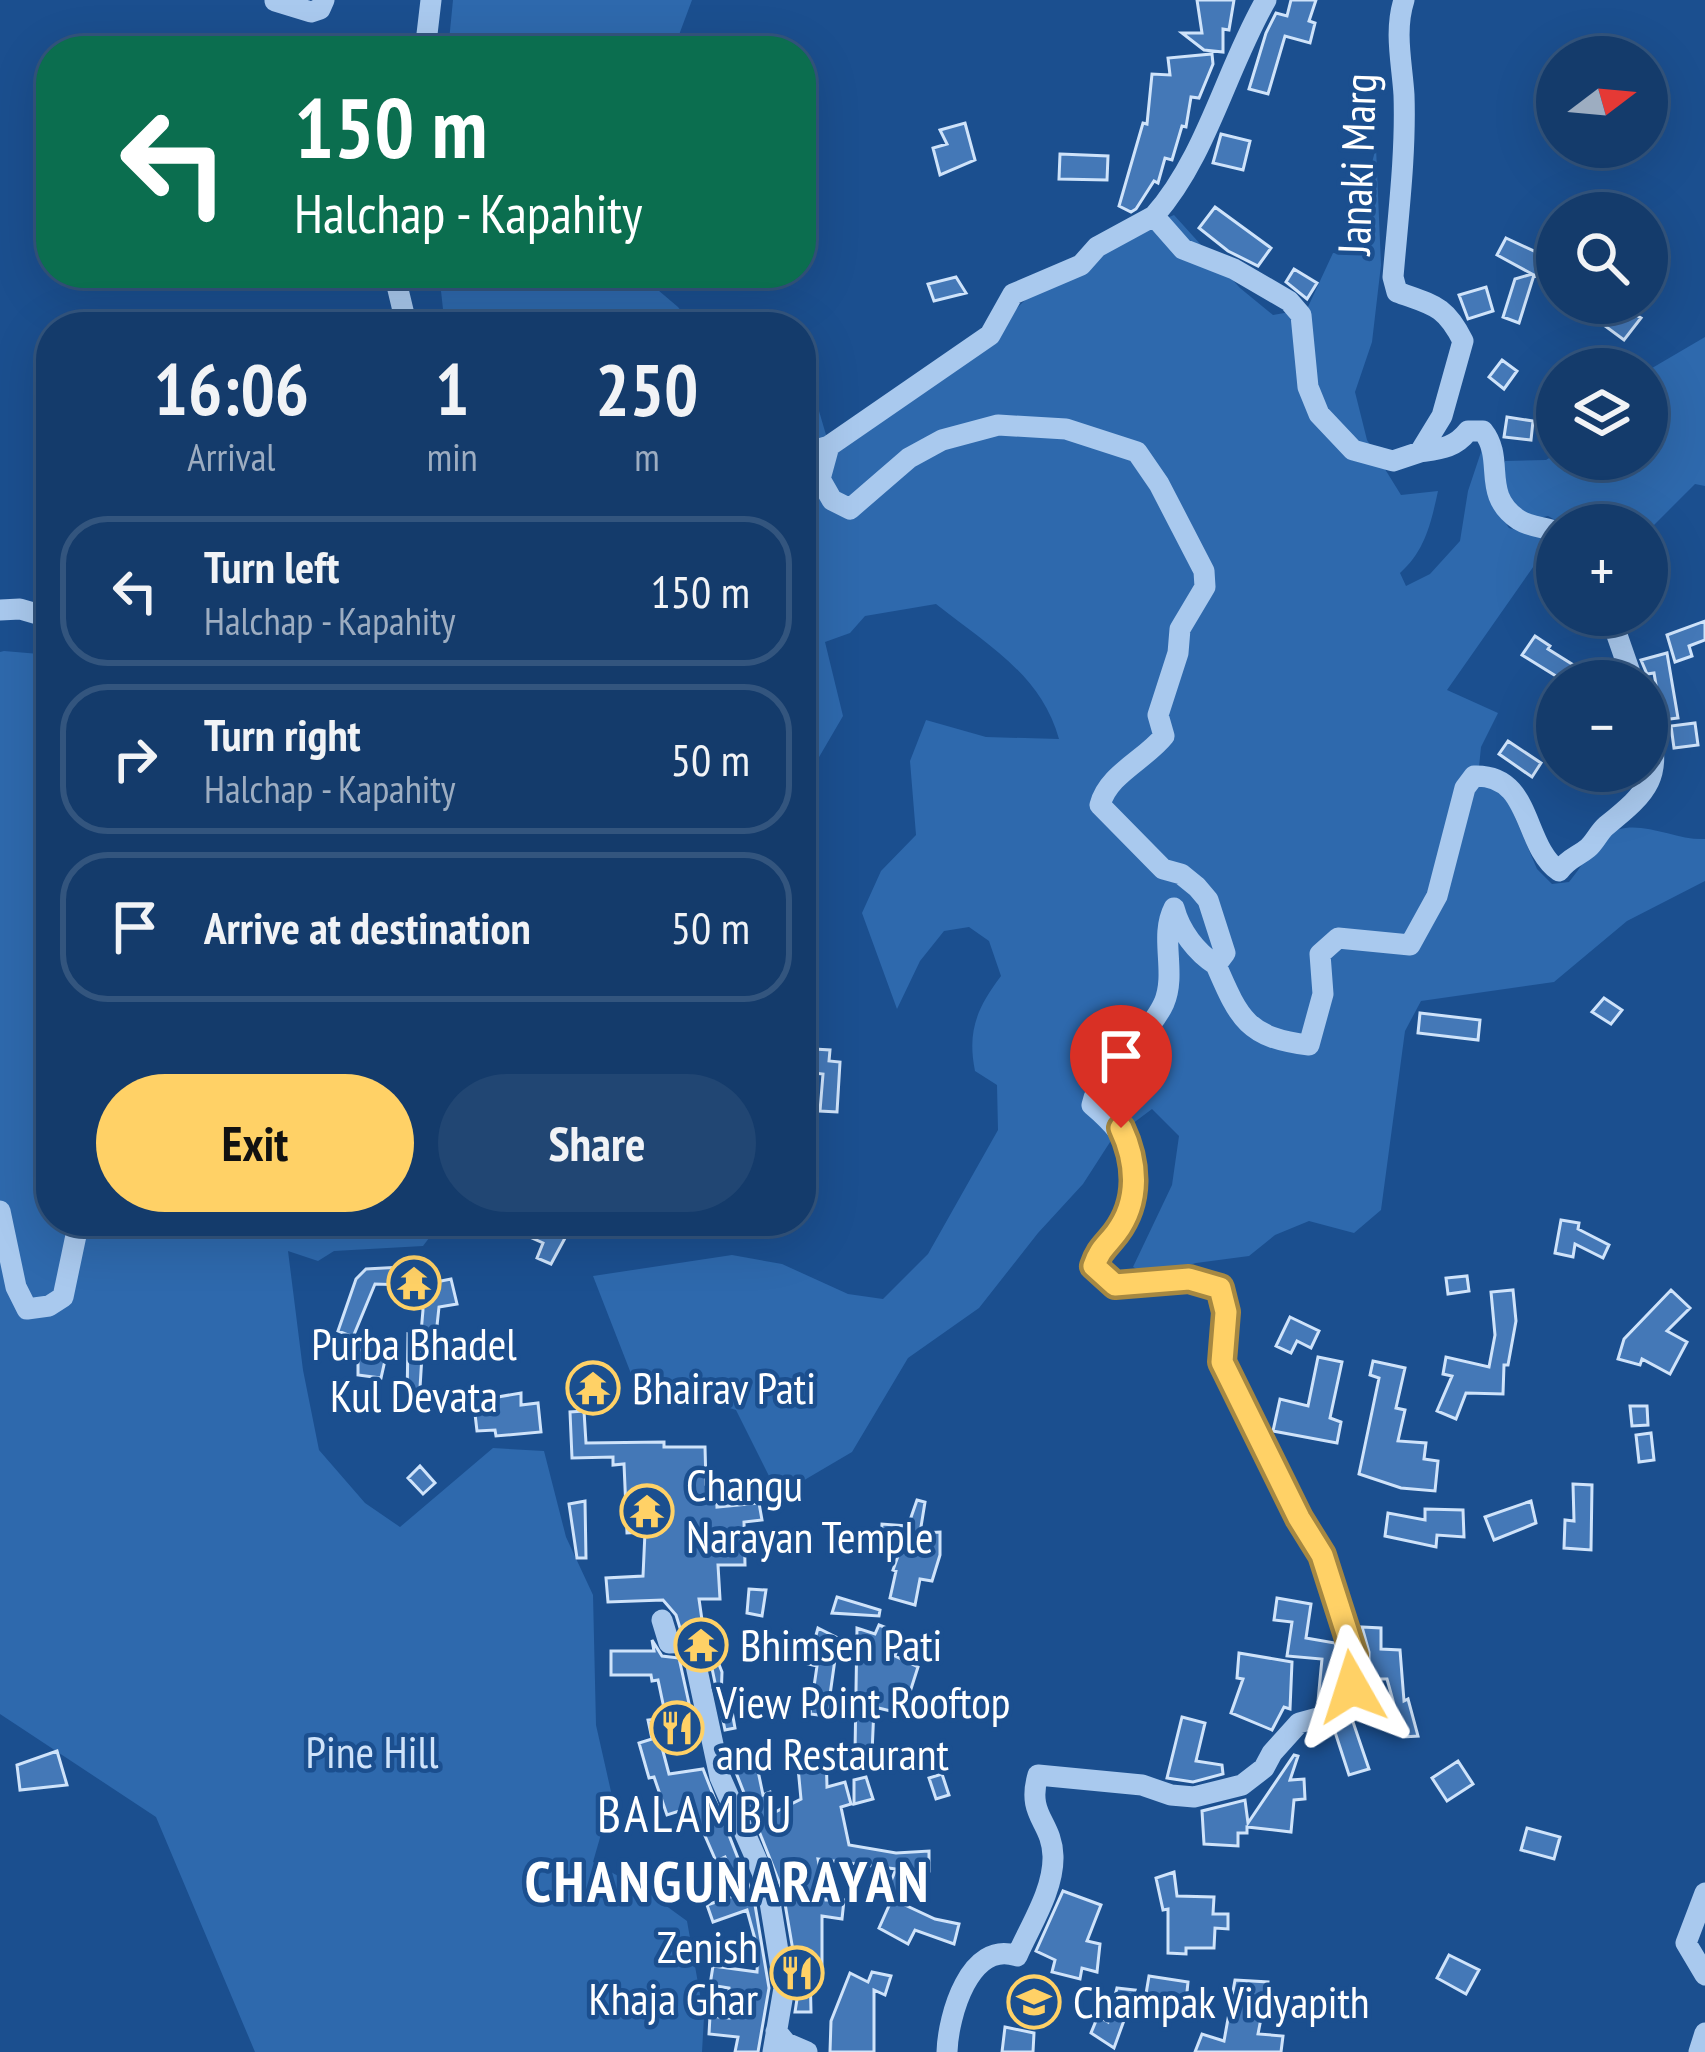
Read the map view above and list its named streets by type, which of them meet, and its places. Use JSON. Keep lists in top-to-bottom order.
{
  "streets": {
    "street": ["Janaki Marg"]
  },
  "districts": ["BALAMBU", "CHANGUNARAYAN"],
  "parks": ["Pine Hill"],
  "places": {
    "temple": [
      "Purba Bhadel Kul Devata",
      "Bhairav Pati",
      "Changu Narayan Temple",
      "Bhimsen Pati"
    ],
    "restaurant": ["View Point Rooftop and Restaurant", "Zenish Khaja Ghar"],
    "school or university": ["Champak Vidyapith"]
  },
  "north": "right",
  "page": {
    "map_buttons": ["+", "−"],
    "turn": ["150 m", "Halchap - Kapahity"],
    "eta": [
      "16:06",
      "Arrival",
      "1",
      "min",
      "250",
      "m"
    ],
    "list": [
      {
        "name": "Turn left",
        "note": "Halchap - Kapahity",
        "value": "150 m"
      },
      {
        "name": "Turn right",
        "note": "Halchap - Kapahity",
        "value": "50 m"
      },
      {
        "name": "Arrive at destination",
        "value": "50 m"
      }
    ],
    "buttons": ["Exit", "Share"]
  }
}
